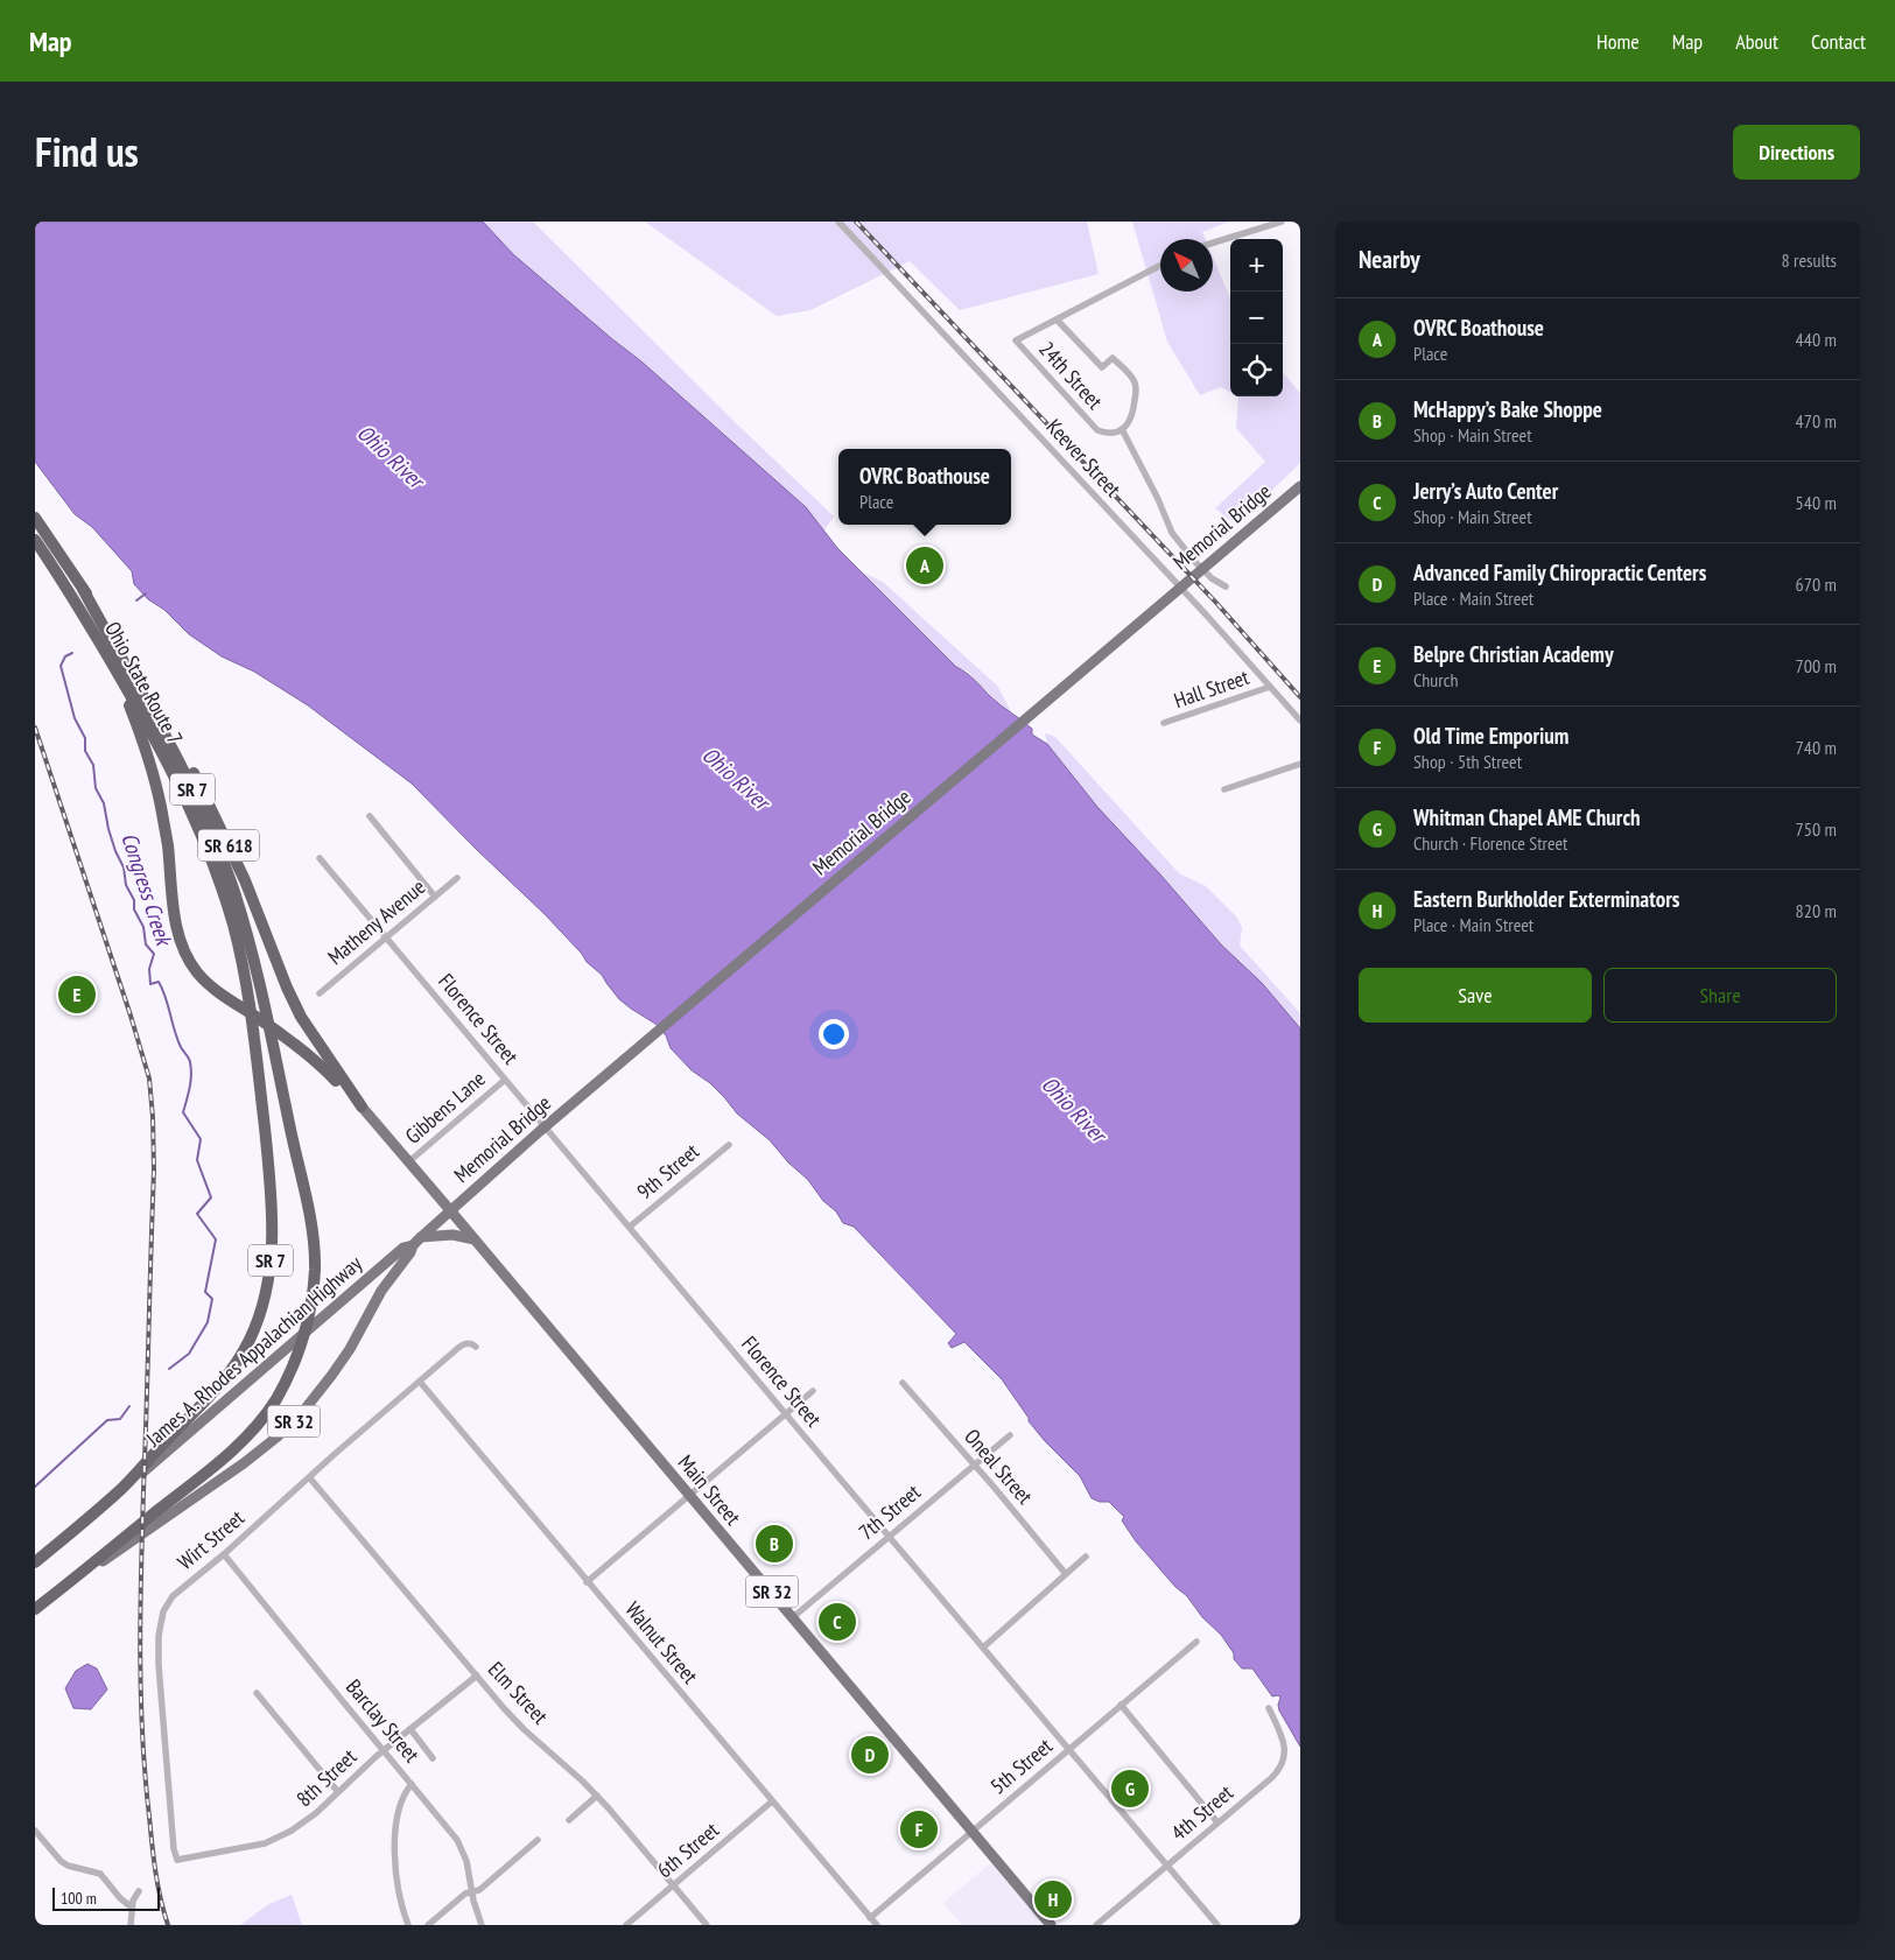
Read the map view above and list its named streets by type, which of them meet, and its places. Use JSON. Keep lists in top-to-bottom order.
{
  "streets": {
    "highway": ["Ohio State Route 7", "SR 7", "SR 618"],
    "main road": [
      "Memorial Bridge",
      "James A. Rhodes Appalachian Highway",
      "SR 32",
      "Main Street"
    ],
    "street": [
      "24th Street",
      "Keever Street",
      "Hall Street",
      "Matheny Avenue",
      "Florence Street",
      "Gibbens Lane",
      "9th Street",
      "Oneal Street",
      "7th Street",
      "Wirt Street",
      "Walnut Street",
      "Elm Street",
      "Barclay Street",
      "5th Street",
      "8th Street",
      "4th Street",
      "6th Street"
    ]
  },
  "crossings": [
    ["Keever Street", "Hall Street"],
    ["Memorial Bridge", "James A. Rhodes Appalachian Highway"],
    ["Memorial Bridge", "Main Street"],
    ["Ohio State Route 7", "SR 7"],
    ["Ohio State Route 7", "SR 618"],
    ["Ohio State Route 7", "James A. Rhodes Appalachian Highway"],
    ["SR 7", "SR 618"],
    ["SR 7", "James A. Rhodes Appalachian Highway"],
    ["SR 618", "Main Street"],
    ["Matheny Avenue", "Florence Street"],
    ["Florence Street", "Gibbens Lane"],
    ["Florence Street", "9th Street"],
    ["Florence Street", "7th Street"],
    ["Florence Street", "5th Street"],
    ["Florence Street", "4th Street"],
    ["Gibbens Lane", "Main Street"],
    ["James A. Rhodes Appalachian Highway", "SR 32"],
    ["James A. Rhodes Appalachian Highway", "Main Street"],
    ["SR 32", "Main Street"],
    ["Oneal Street", "7th Street"],
    ["Main Street", "7th Street"],
    ["Main Street", "5th Street"],
    ["Wirt Street", "Walnut Street"],
    ["Wirt Street", "Elm Street"],
    ["Wirt Street", "Barclay Street"],
    ["Wirt Street", "8th Street"],
    ["Walnut Street", "5th Street"],
    ["Walnut Street", "6th Street"],
    ["Elm Street", "8th Street"],
    ["Elm Street", "6th Street"],
    ["Barclay Street", "8th Street"]
  ],
  "water": ["Ohio River", "Congress Creek"],
  "scale_bar": "100 m",
  "north": "top left",
  "page": {
    "header": "Map",
    "nav": [
      "Home",
      "Map",
      "About",
      "Contact"
    ],
    "title": "Find us",
    "buttons": [
      "Directions",
      ["Save", "Share"]
    ],
    "heading": ["Nearby", "8 results"],
    "map_buttons": ["+", "−"],
    "list": [
      {
        "mark": "A",
        "name": "OVRC Boathouse",
        "note": "Place",
        "value": "440 m"
      },
      {
        "mark": "B",
        "name": "McHappy’s Bake Shoppe",
        "note": "Shop · Main Street",
        "value": "470 m"
      },
      {
        "mark": "C",
        "name": "Jerry’s Auto Center",
        "note": "Shop · Main Street",
        "value": "540 m"
      },
      {
        "mark": "D",
        "name": "Advanced Family Chiropractic Centers",
        "note": "Place · Main Street",
        "value": "670 m"
      },
      {
        "mark": "E",
        "name": "Belpre Christian Academy",
        "note": "Church",
        "value": "700 m"
      },
      {
        "mark": "F",
        "name": "Old Time Emporium",
        "note": "Shop · 5th Street",
        "value": "740 m"
      },
      {
        "mark": "G",
        "name": "Whitman Chapel AME Church",
        "note": "Church · Florence Street",
        "value": "750 m"
      },
      {
        "mark": "H",
        "name": "Eastern Burkholder Exterminators",
        "note": "Place · Main Street",
        "value": "820 m"
      }
    ],
    "popup": ["OVRC Boathouse", "Place"],
    "pins": [
      "A",
      "E",
      "B",
      "C",
      "D",
      "G",
      "F",
      "H"
    ],
    "scale": "100 m"
  }
}
